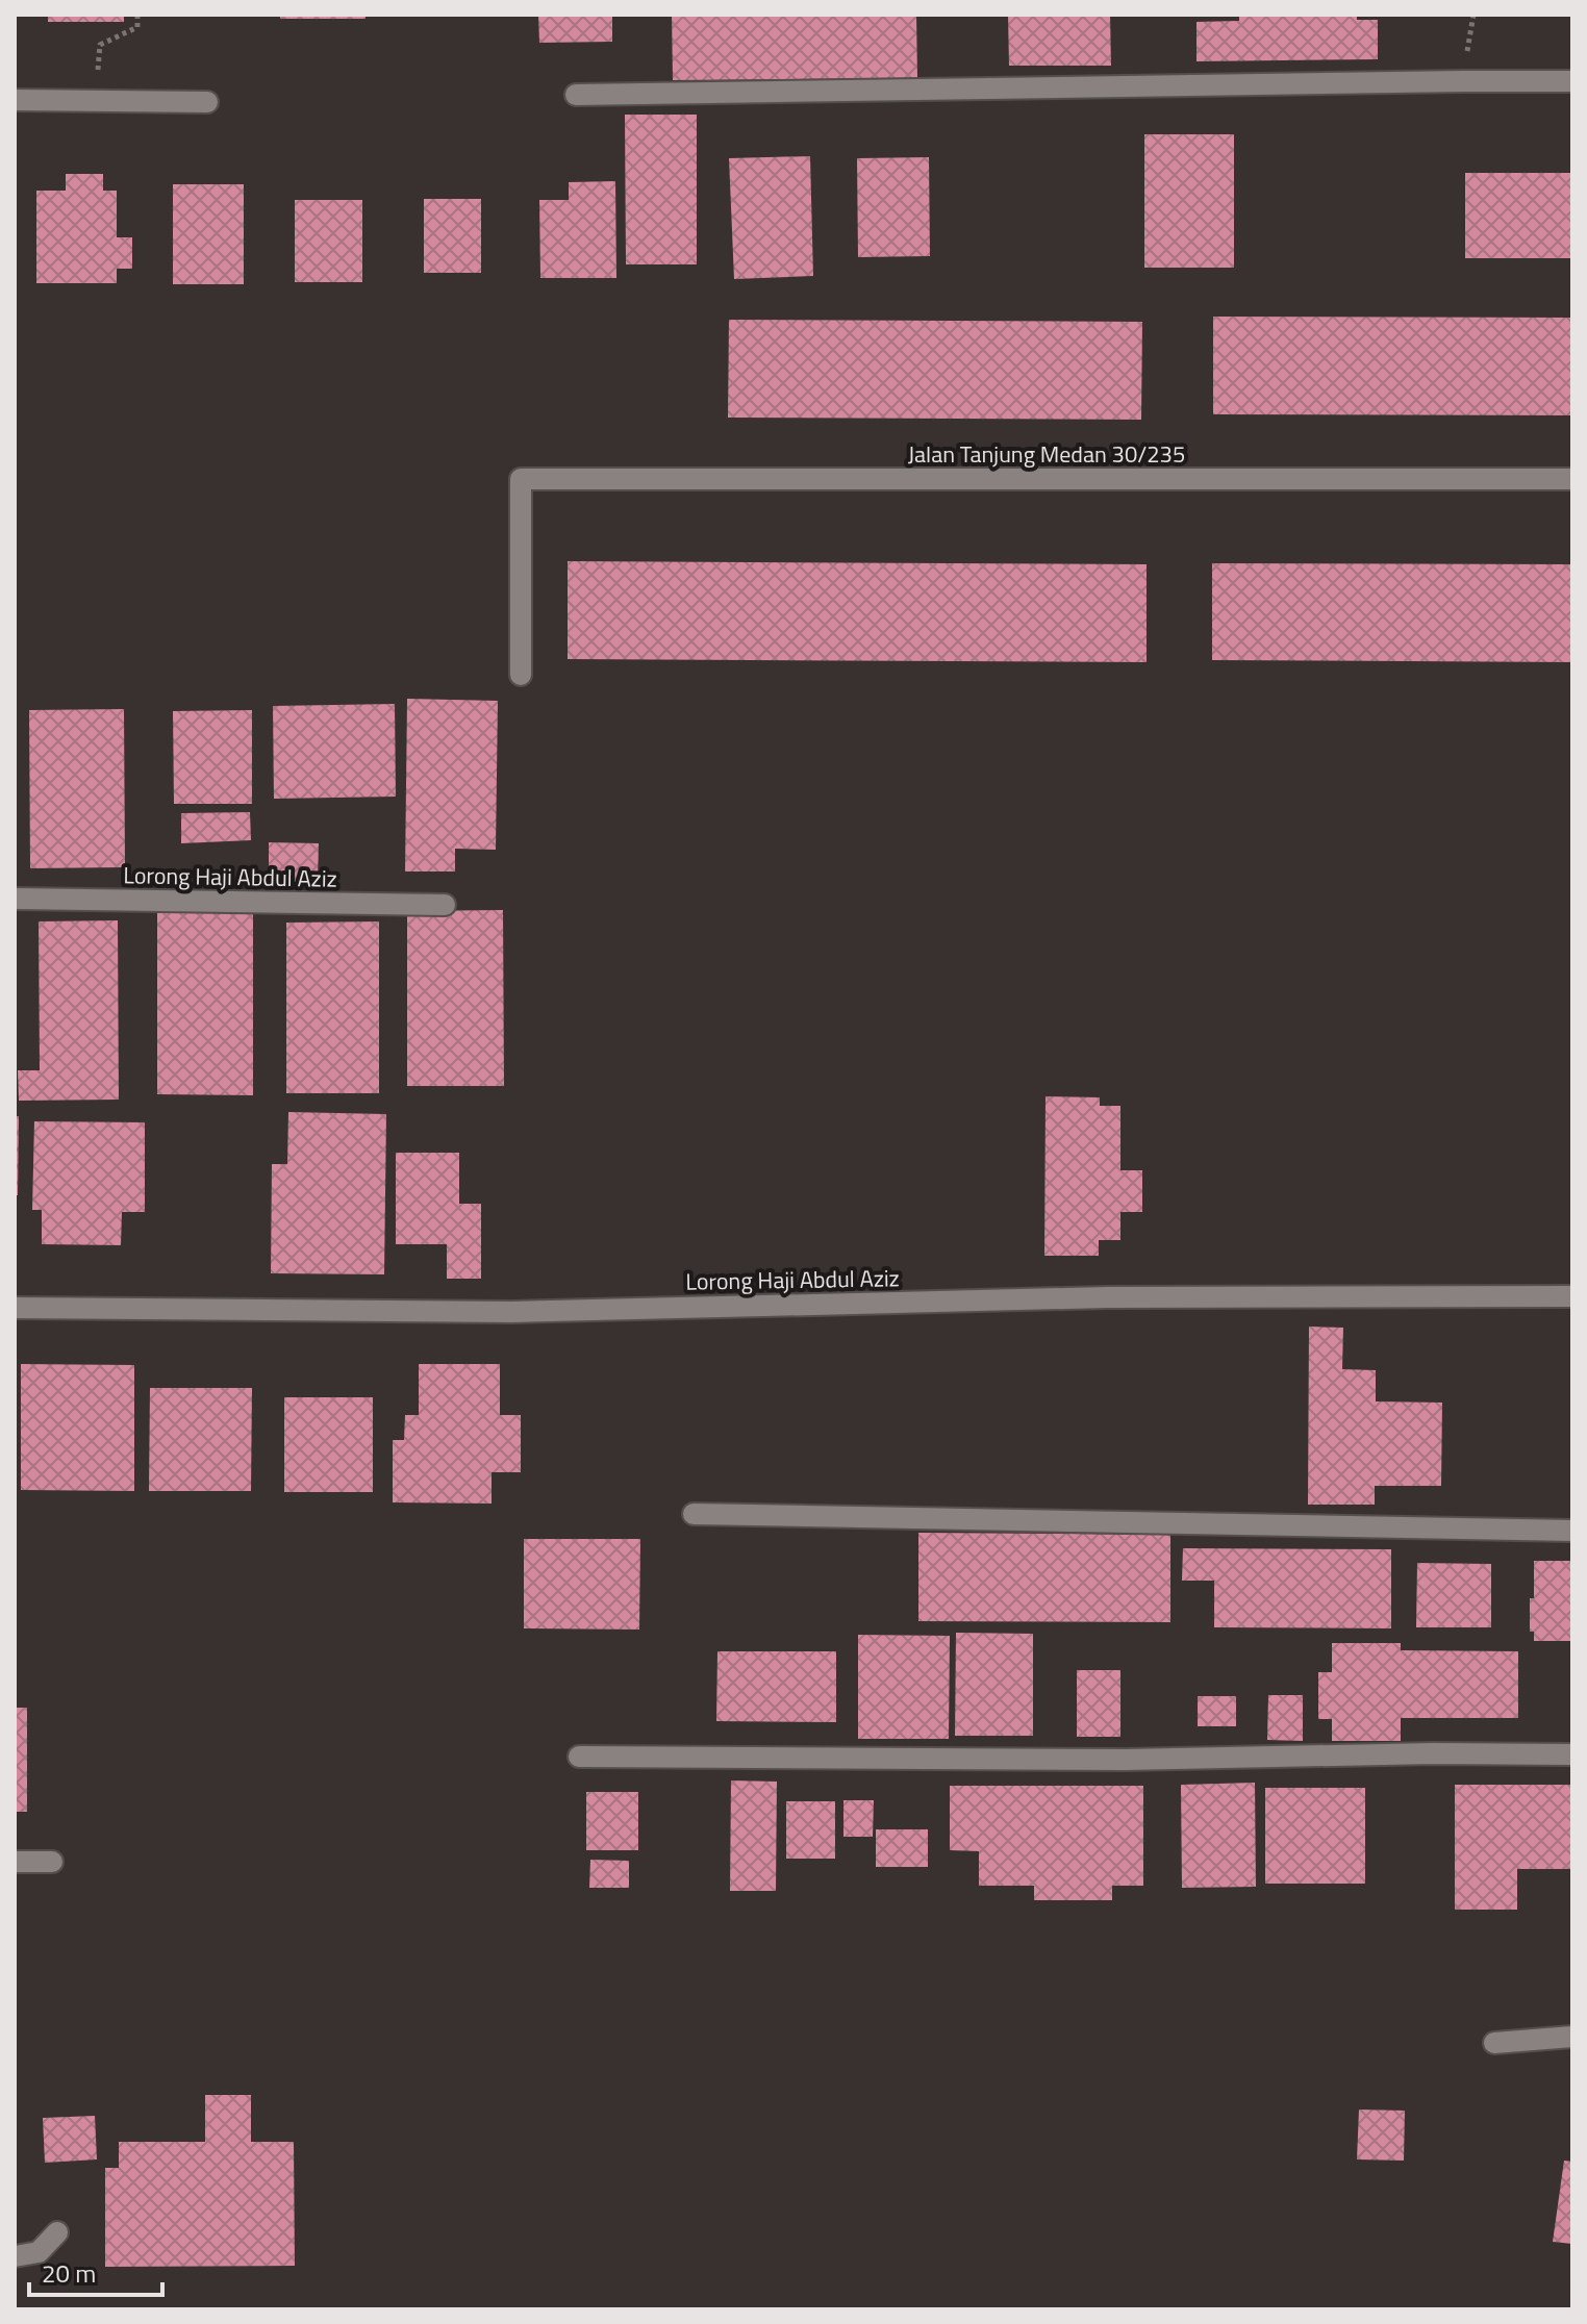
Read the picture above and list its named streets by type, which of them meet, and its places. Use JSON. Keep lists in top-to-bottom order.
{
  "streets": {
    "street": ["Jalan Tanjung Medan 30/235", "Lorong Haji Abdul Aziz"]
  },
  "scale_bar": "20 m"
}
